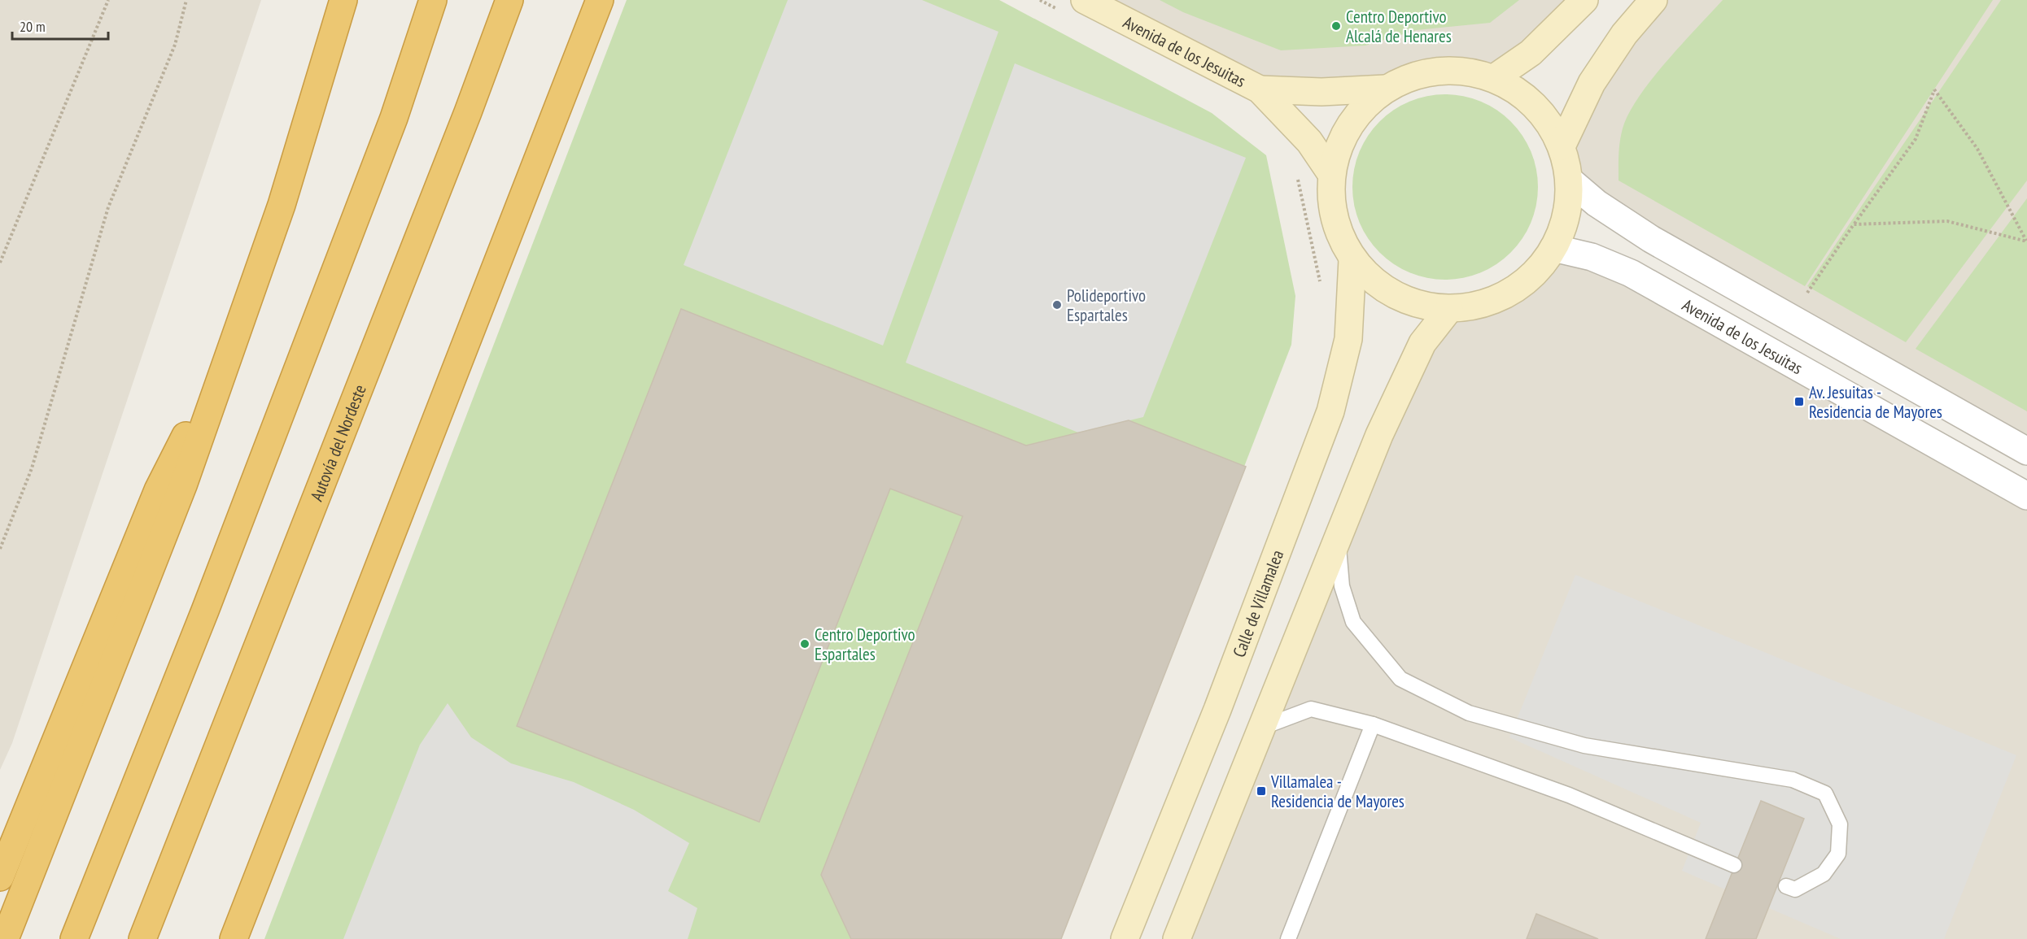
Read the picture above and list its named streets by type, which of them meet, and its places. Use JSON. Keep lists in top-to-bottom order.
{
  "streets": {
    "highway": ["Autovía del Nordeste"],
    "street": ["Avenida de los Jesuitas", "Calle de Villamalea"]
  },
  "places": {
    "other": ["Centro Deportivo Alcalá de Henares", "Polideportivo Espartales", "Centro Deportivo Espartales"],
    "transit": ["Av. Jesuitas - Residencia de Mayores", "Villamalea - Residencia de Mayores"]
  },
  "scale_bar": "20 m"
}
